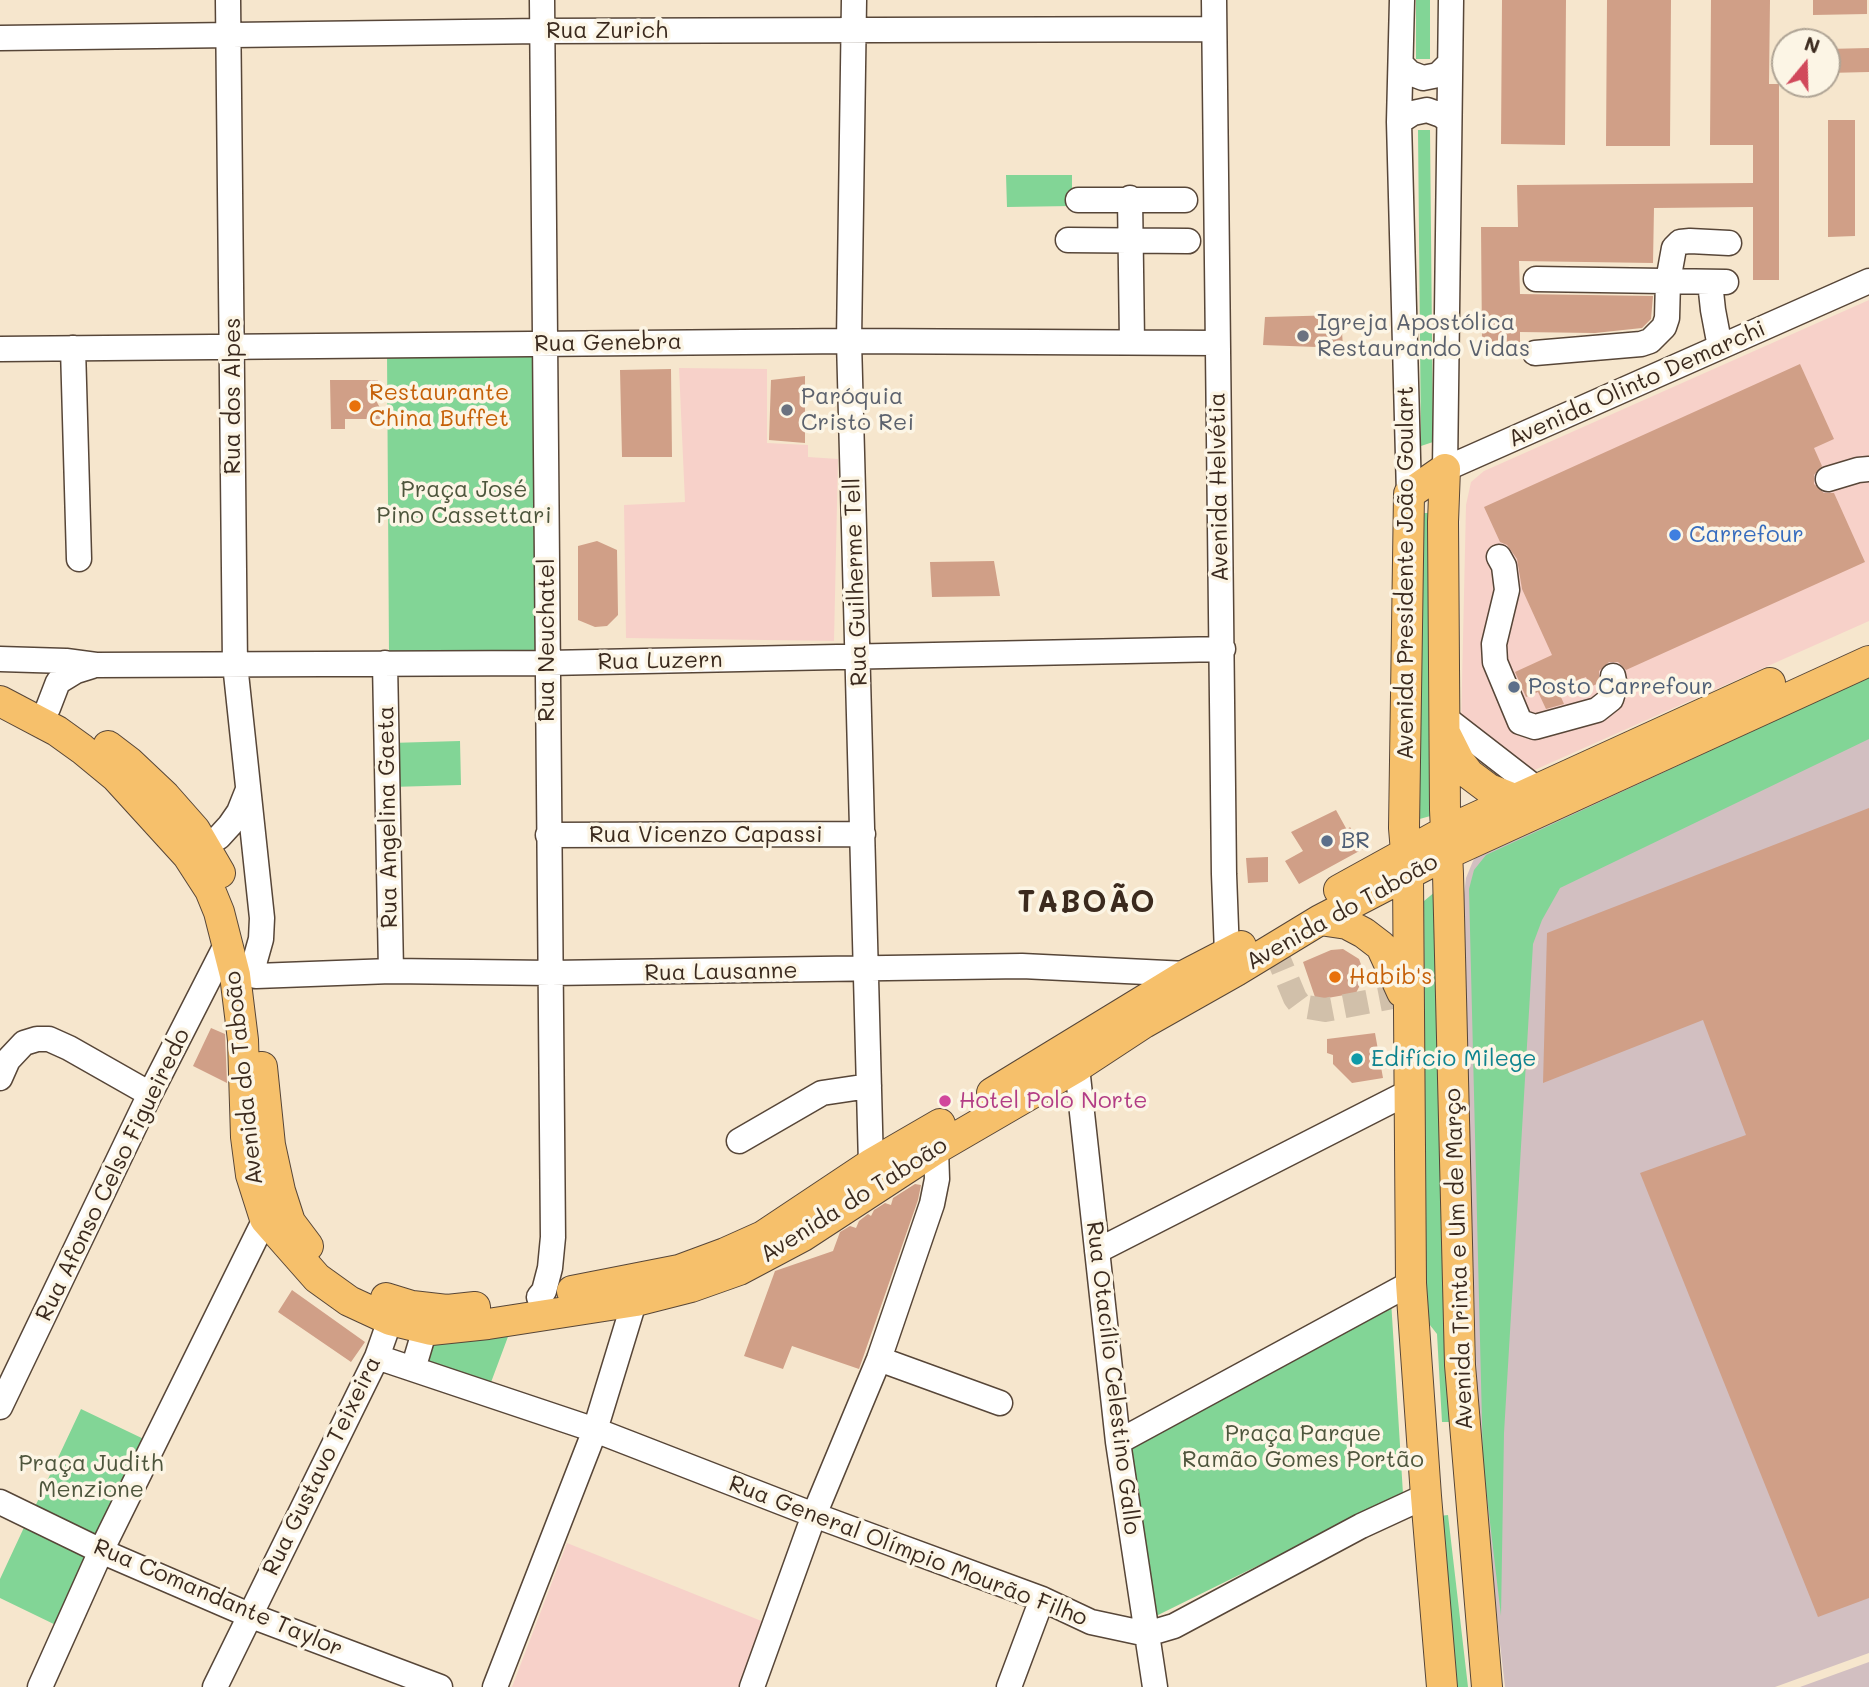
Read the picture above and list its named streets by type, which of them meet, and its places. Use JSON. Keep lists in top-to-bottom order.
{
  "streets": {
    "main road": [
      "Avenida Olinto Demarchi",
      "Avenida Presidente João Goulart",
      "Avenida do Taboão",
      "Avenida Trinta e Um de Março"
    ],
    "street": [
      "Rua Zurich",
      "Rua Genebra",
      "Rua dos Alpes",
      "Avenida Helvétia",
      "Rua Guilherme Tell",
      "Rua Neuchatel",
      "Rua Luzern",
      "Rua Angelina Gaeta",
      "Rua Vicenzo Capassi",
      "Rua Lausanne",
      "Rua Afonso Celso Figueiredo",
      "Rua Otacílio Celestino Gallo",
      "Rua Gustavo Teixeira",
      "Rua General Olímpio Mourão Filho",
      "Rua Comandante Taylor"
    ]
  },
  "crossings": [
    ["Rua Zurich", "Rua dos Alpes"],
    ["Rua Zurich", "Avenida Helvétia"],
    ["Rua Zurich", "Rua Guilherme Tell"],
    ["Rua Zurich", "Rua Neuchatel"],
    ["Rua Genebra", "Rua dos Alpes"],
    ["Rua Genebra", "Avenida Helvétia"],
    ["Rua Genebra", "Rua Guilherme Tell"],
    ["Rua Genebra", "Rua Neuchatel"],
    ["Avenida Olinto Demarchi", "Avenida Presidente João Goulart"],
    ["Rua dos Alpes", "Rua Luzern"],
    ["Rua dos Alpes", "Avenida do Taboão"],
    ["Rua dos Alpes", "Rua Lausanne"],
    ["Avenida Helvétia", "Rua Luzern"],
    ["Avenida Helvétia", "Avenida do Taboão"],
    ["Avenida Presidente João Goulart", "Avenida do Taboão"],
    ["Avenida Presidente João Goulart", "Avenida Trinta e Um de Março"],
    ["Rua Guilherme Tell", "Rua Luzern"],
    ["Rua Guilherme Tell", "Rua Vicenzo Capassi"],
    ["Rua Guilherme Tell", "Avenida do Taboão"],
    ["Rua Guilherme Tell", "Rua Lausanne"],
    ["Rua Neuchatel", "Rua Luzern"],
    ["Rua Neuchatel", "Rua Vicenzo Capassi"],
    ["Rua Neuchatel", "Avenida do Taboão"],
    ["Rua Neuchatel", "Rua Lausanne"],
    ["Rua Luzern", "Rua Angelina Gaeta"],
    ["Rua Luzern", "Avenida do Taboão"],
    ["Rua Angelina Gaeta", "Rua Lausanne"],
    ["Avenida do Taboão", "Rua Lausanne"],
    ["Avenida do Taboão", "Rua Afonso Celso Figueiredo"],
    ["Avenida do Taboão", "Avenida Trinta e Um de Março"],
    ["Avenida do Taboão", "Rua Otacílio Celestino Gallo"],
    ["Avenida do Taboão", "Rua Gustavo Teixeira"],
    ["Rua Otacílio Celestino Gallo", "Rua General Olímpio Mourão Filho"],
    ["Rua Gustavo Teixeira", "Rua General Olímpio Mourão Filho"],
    ["Rua Gustavo Teixeira", "Rua Comandante Taylor"]
  ],
  "districts": ["TABOÃO"],
  "parks": ["Praça José Pino Cassettari", "Praça Parque Ramão Gomes Portão", "Praça Judith Menzione"],
  "places": [
    "Igreja Apostólica Restaurando Vidas",
    "Restaurante China Buffet",
    "Paróquia Cristo Rei",
    "Carrefour",
    "Posto Carrefour",
    "BR",
    "Habib's",
    "Edifício Milege",
    "Hotel Polo Norte"
  ],
  "north": "top"
}
